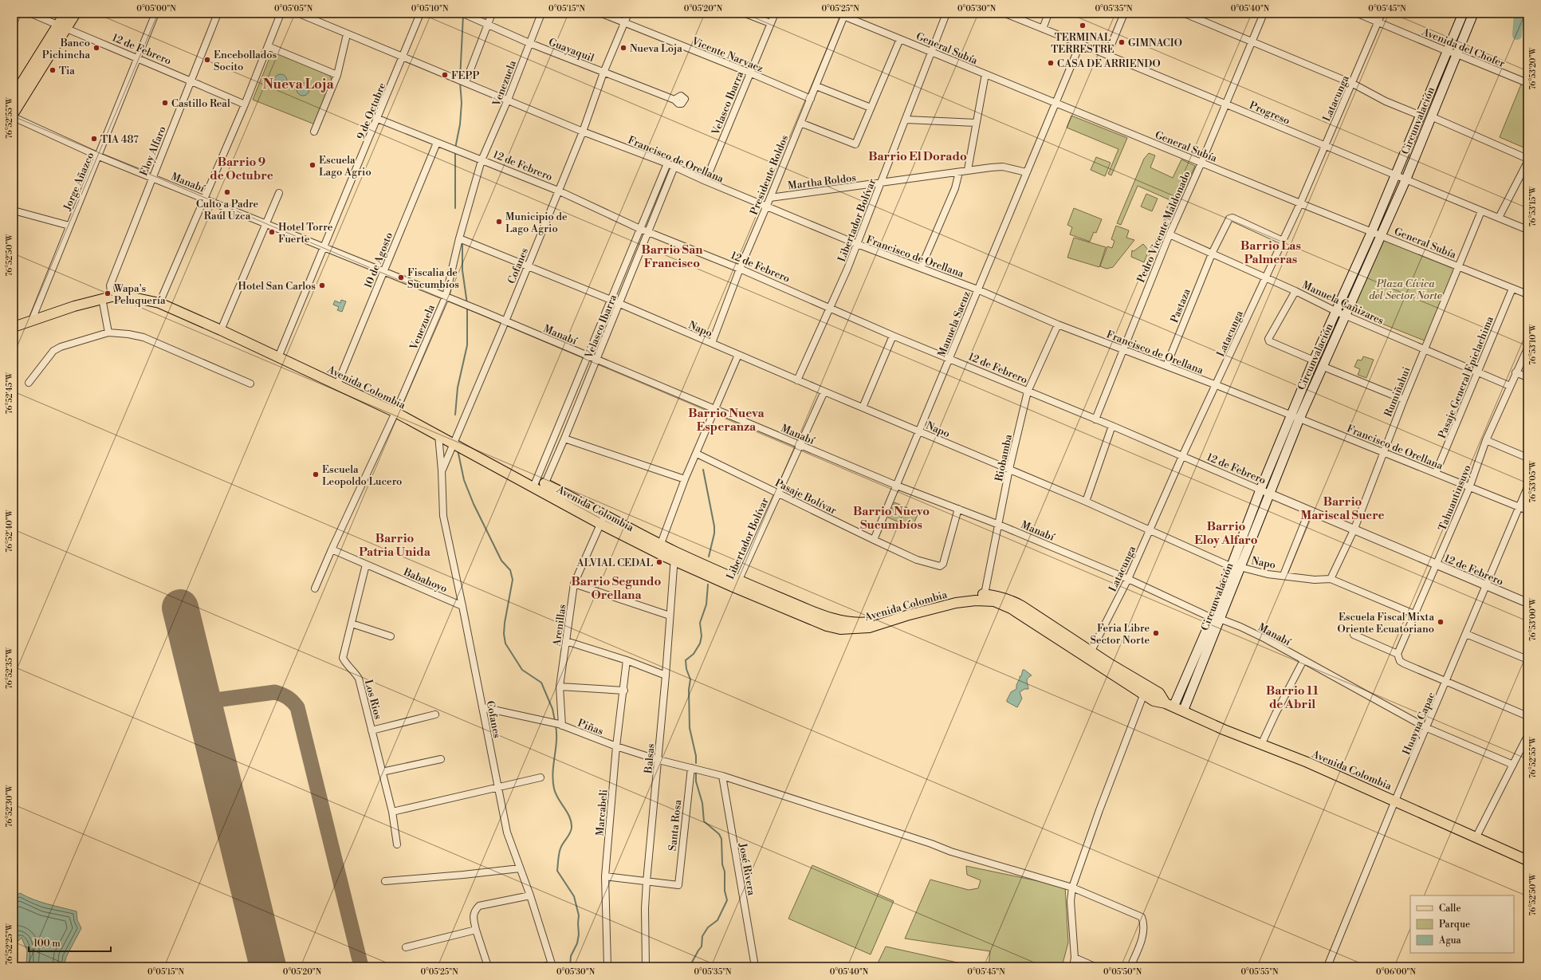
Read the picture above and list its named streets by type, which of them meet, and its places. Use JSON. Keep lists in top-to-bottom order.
{
  "streets": {
    "main road": ["Circunvalación", "Avenida Colombia"],
    "street": [
      "Avenida del Chofer",
      "General Subía",
      "12 de Febrero",
      "Guayaquil",
      "Vicente Narvaez",
      "Venezuela",
      "Latacunga",
      "Velasco Ibarra",
      "9 de Octubre",
      "Progreso",
      "Eloy Alfaro",
      "Francisco de Orellana",
      "Presidente Roldos",
      "Jorge Añazco",
      "Martha Roldos",
      "Manabí",
      "Libertador Bolívar",
      "Pedro Vicente Maldonado",
      "10 de Agosto",
      "Cofanes",
      "Manuela Cañizares",
      "Pastaza",
      "Manuela Saenz",
      "Napo",
      "Pasaje General Epiclachima",
      "Rumiñahui",
      "Riobamba",
      "Pasaje Bolívar",
      "Tahuantinsuyo",
      "Babahoyo",
      "Arenillas",
      "Los Rios",
      "Huayna Capac",
      "Piñas",
      "Balsas",
      "Marcabeli",
      "Santa Rosa",
      "José Rivera"
    ]
  },
  "crossings": [
    ["Avenida del Chofer", "Latacunga"],
    ["Avenida del Chofer", "Circunvalación"],
    ["General Subía", "Latacunga"],
    ["General Subía", "Circunvalación"],
    ["General Subía", "Presidente Roldos"],
    ["General Subía", "Libertador Bolívar"],
    ["General Subía", "Pedro Vicente Maldonado"],
    ["General Subía", "Manuela Saenz"],
    ["General Subía", "Pasaje General Epiclachima"],
    ["General Subía", "Rumiñahui"],
    ["12 de Febrero", "Venezuela"],
    ["12 de Febrero", "Latacunga"],
    ["12 de Febrero", "Velasco Ibarra"],
    ["12 de Febrero", "Circunvalación"],
    ["12 de Febrero", "Eloy Alfaro"],
    ["12 de Febrero", "Presidente Roldos"],
    ["12 de Febrero", "Jorge Añazco"],
    ["12 de Febrero", "Libertador Bolívar"],
    ["12 de Febrero", "Pedro Vicente Maldonado"],
    ["12 de Febrero", "10 de Agosto"],
    ["12 de Febrero", "Cofanes"],
    ["12 de Febrero", "Manuela Saenz"],
    ["12 de Febrero", "Rumiñahui"],
    ["12 de Febrero", "Riobamba"],
    ["12 de Febrero", "Tahuantinsuyo"],
    ["12 de Febrero", "Huayna Capac"],
    ["Guayaquil", "Venezuela"],
    ["Guayaquil", "Cofanes"],
    ["Vicente Narvaez", "Velasco Ibarra"],
    ["Vicente Narvaez", "Presidente Roldos"],
    ["Vicente Narvaez", "Cofanes"],
    ["Venezuela", "Francisco de Orellana"],
    ["Venezuela", "Manabí"],
    ["Venezuela", "Napo"],
    ["Venezuela", "Avenida Colombia"],
    ["Venezuela", "Babahoyo"],
    ["Latacunga", "Progreso"],
    ["Latacunga", "Francisco de Orellana"],
    ["Latacunga", "Manabí"],
    ["Latacunga", "Manuela Cañizares"],
    ["Latacunga", "Pastaza"],
    ["Latacunga", "Napo"],
    ["Latacunga", "Avenida Colombia"],
    ["Velasco Ibarra", "Francisco de Orellana"],
    ["Velasco Ibarra", "Manabí"],
    ["Velasco Ibarra", "Napo"],
    ["Velasco Ibarra", "Avenida Colombia"],
    ["9 de Octubre", "Francisco de Orellana"],
    ["9 de Octubre", "Manabí"],
    ["9 de Octubre", "Avenida Colombia"],
    ["Progreso", "Circunvalación"],
    ["Progreso", "Pedro Vicente Maldonado"],
    ["Progreso", "Manuela Saenz"],
    ["Progreso", "Rumiñahui"],
    ["Circunvalación", "Francisco de Orellana"],
    ["Circunvalación", "Manabí"],
    ["Circunvalación", "Manuela Cañizares"],
    ["Circunvalación", "Napo"],
    ["Circunvalación", "Avenida Colombia"],
    ["Eloy Alfaro", "Manabí"],
    ["Eloy Alfaro", "Avenida Colombia"],
    ["Francisco de Orellana", "Presidente Roldos"],
    ["Francisco de Orellana", "Libertador Bolívar"],
    ["Francisco de Orellana", "Pedro Vicente Maldonado"],
    ["Francisco de Orellana", "Cofanes"],
    ["Francisco de Orellana", "Pastaza"],
    ["Francisco de Orellana", "Manuela Saenz"],
    ["Francisco de Orellana", "Pasaje General Epiclachima"],
    ["Francisco de Orellana", "Rumiñahui"],
    ["Francisco de Orellana", "Riobamba"],
    ["Francisco de Orellana", "Tahuantinsuyo"],
    ["Francisco de Orellana", "Huayna Capac"],
    ["Presidente Roldos", "Martha Roldos"],
    ["Presidente Roldos", "Napo"],
    ["Jorge Añazco", "Manabí"],
    ["Jorge Añazco", "Avenida Colombia"],
    ["Martha Roldos", "Libertador Bolívar"],
    ["Martha Roldos", "Manuela Saenz"],
    ["Manabí", "Libertador Bolívar"],
    ["Manabí", "10 de Agosto"],
    ["Manabí", "Cofanes"],
    ["Manabí", "Manuela Saenz"],
    ["Manabí", "Riobamba"],
    ["Manabí", "Pasaje Bolívar"],
    ["Manabí", "Huayna Capac"],
    ["Libertador Bolívar", "Napo"],
    ["Libertador Bolívar", "Avenida Colombia"],
    ["Libertador Bolívar", "Pasaje Bolívar"],
    ["Pedro Vicente Maldonado", "Manuela Cañizares"],
    ["10 de Agosto", "Avenida Colombia"],
    ["Cofanes", "Napo"],
    ["Cofanes", "Avenida Colombia"],
    ["Cofanes", "Babahoyo"],
    ["Cofanes", "Piñas"],
    ["Manuela Cañizares", "Pastaza"],
    ["Manuela Cañizares", "Pasaje General Epiclachima"],
    ["Manuela Cañizares", "Rumiñahui"],
    ["Manuela Cañizares", "Tahuantinsuyo"],
    ["Manuela Saenz", "Napo"],
    ["Manuela Saenz", "Pasaje Bolívar"],
    ["Napo", "Rumiñahui"],
    ["Napo", "Riobamba"],
    ["Napo", "Tahuantinsuyo"],
    ["Avenida Colombia", "Riobamba"],
    ["Avenida Colombia", "Arenillas"],
    ["Avenida Colombia", "Huayna Capac"],
    ["Avenida Colombia", "Balsas"],
    ["Babahoyo", "Los Rios"],
    ["Arenillas", "Piñas"],
    ["Piñas", "Balsas"],
    ["Piñas", "Marcabeli"],
    ["Piñas", "Santa Rosa"],
    ["Piñas", "José Rivera"],
    ["Balsas", "Santa Rosa"]
  ],
  "districts": [
    "Nueva Loja",
    "Barrio El Dorado",
    "Barrio 9 de Octubre",
    "Barrio Las Palmeras",
    "Barrio San Francisco",
    "Barrio Nueva Esperanza",
    "Barrio Mariscal Sucre",
    "Barrio Nuevo Sucumbíos",
    "Barrio Eloy Alfaro",
    "Barrio Patria Unida",
    "Barrio Segundo Orellana",
    "Barrio 11 de Abril"
  ],
  "parks": ["Plaza Cívica del Sector Norte"],
  "places": [
    "TERMINAL TERRESTRE",
    "GIMNACIO",
    "Banco Pichincha",
    "Nueva Loja",
    "Encebollados Socito",
    "CASA DE ARRIENDO",
    "Tia",
    "FEPP",
    "Castillo Real",
    "TIA 487",
    "Escuela Lago Agrio",
    "Culto a Padre Raúl Uzca",
    "Municipio de Lago Agrio",
    "Hotel Torre Fuerte",
    "Fiscalia de Sucumbíos",
    "Hotel San Carlos",
    "Wapa's Peluquería",
    "Escuela Leopoldo Lucero",
    "ALVIAL CEDAL",
    "Escuela Fiscal Mixta Oriente Ecuatoriano",
    "Feria Libre Sector Norte"
  ],
  "legend": ["Calle", "Parque", "Agua"],
  "scale_bar": "100 m",
  "coordinates": [
    "0°05'00\"N",
    "0°05'05\"N",
    "0°05'10\"N",
    "0°05'15\"N",
    "0°05'20\"N",
    "0°05'25\"N",
    "0°05'30\"N",
    "0°05'35\"N",
    "0°05'40\"N",
    "0°05'45\"N",
    "76°53'20\"W",
    "76°52'55\"W",
    "76°53'15\"W",
    "76°52'50\"W",
    "76°53'10\"W",
    "76°52'45\"W",
    "76°53'05\"W",
    "76°52'40\"W",
    "76°53'00\"W",
    "76°52'35\"W",
    "76°52'30\"W",
    "76°52'25\"W",
    "0°05'50\"N",
    "0°05'55\"N",
    "0°06'00\"N"
  ]
}
